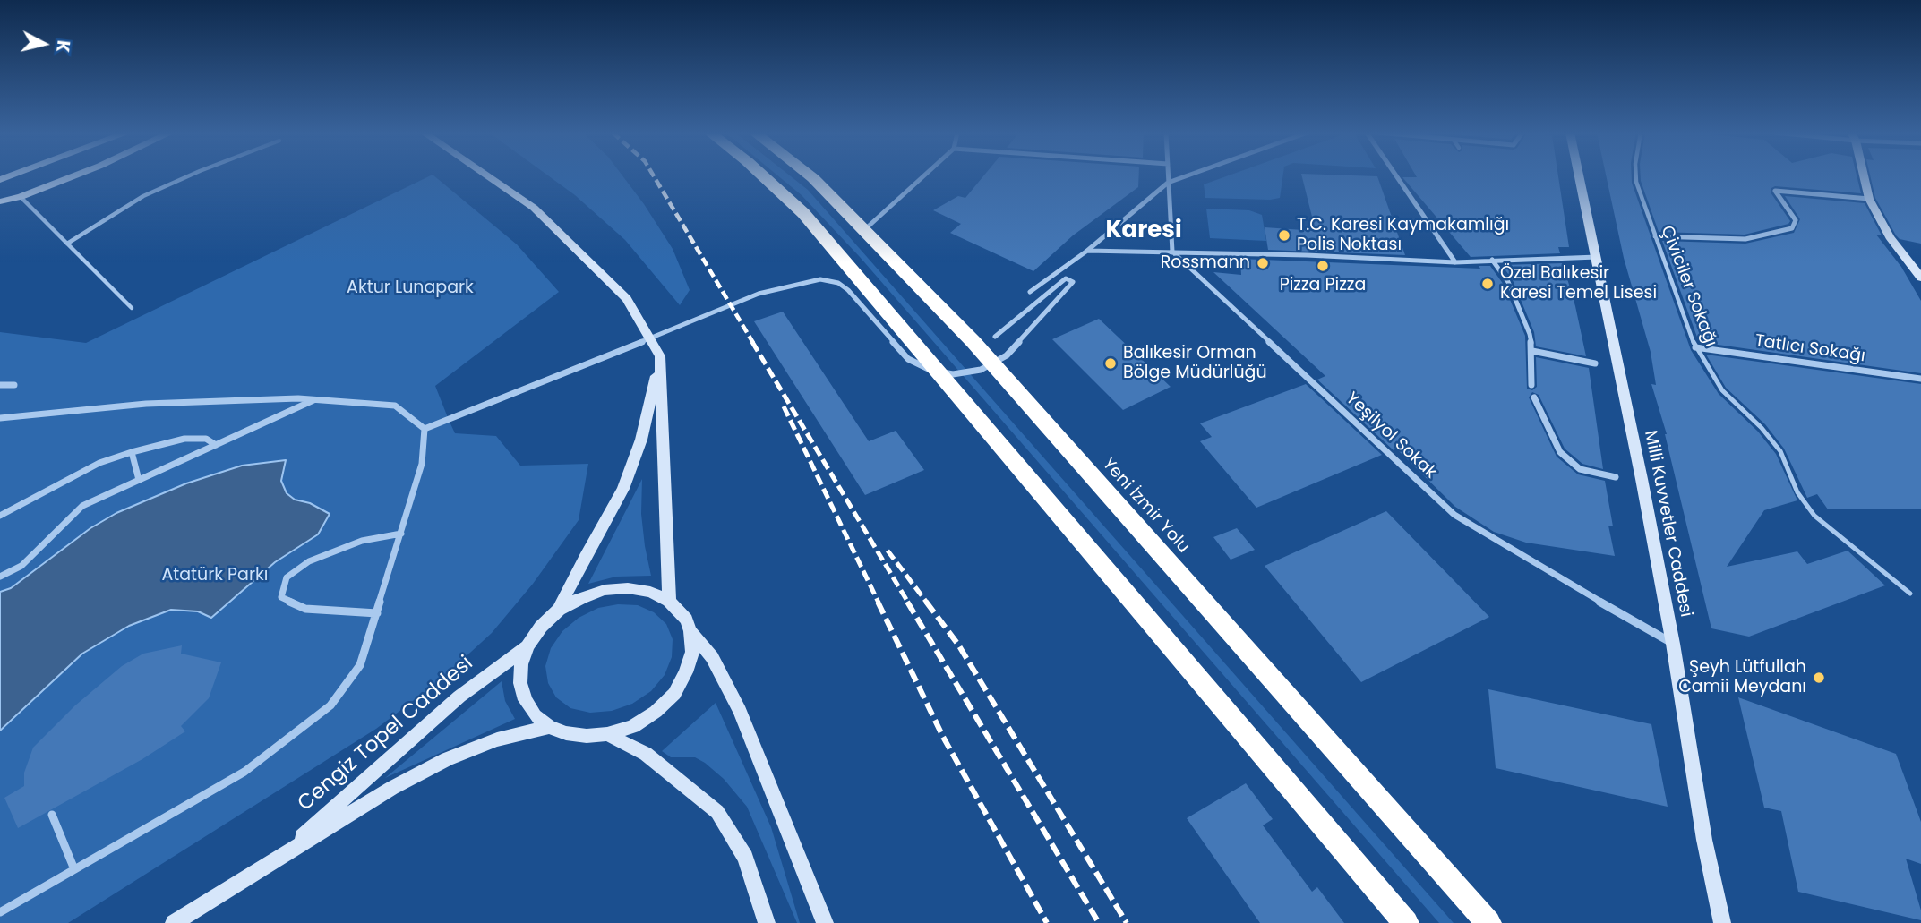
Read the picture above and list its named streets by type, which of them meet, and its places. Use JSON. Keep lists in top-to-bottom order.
{
  "streets": {
    "highway": ["Yeni İzmir Yolu"],
    "main road": ["Milli Kuvvetler Caddesi", "Cengiz Topel Caddesi"],
    "street": ["Tatlıcı Sokağı", "Yeşilyol Sokak"],
    "lane": ["Çiviciler Sokağı"]
  },
  "crossings": [
    ["Çiviciler Sokağı", "Tatlıcı Sokağı"],
    ["Yeşilyol Sokak", "Milli Kuvvetler Caddesi"]
  ],
  "districts": ["Karesi"],
  "parks": ["Aktur Lunapark", "Atatürk Parkı"],
  "places": [
    "T.C. Karesi Kaymakamlığı Polis Noktası",
    "Rossmann",
    "Pizza Pizza",
    "Özel Balıkesir Karesi Temel Lisesi",
    "Balıkesir Orman Bölge Müdürlüğü",
    "Şeyh Lütfullah Camii Meydanı"
  ],
  "north": "right"
}
